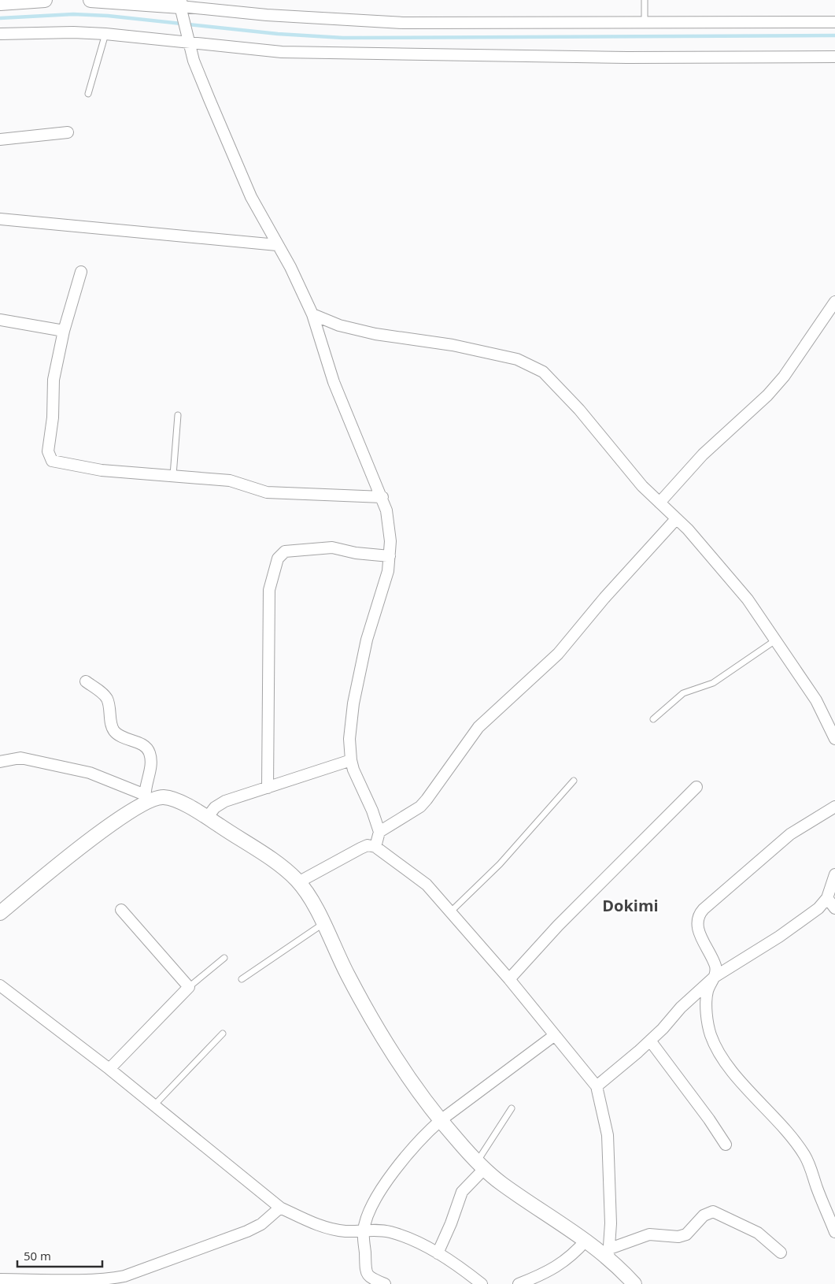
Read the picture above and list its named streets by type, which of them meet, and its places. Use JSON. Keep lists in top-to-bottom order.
{
  "districts": ["Dokimi"],
  "scale_bar": "50 m"
}
